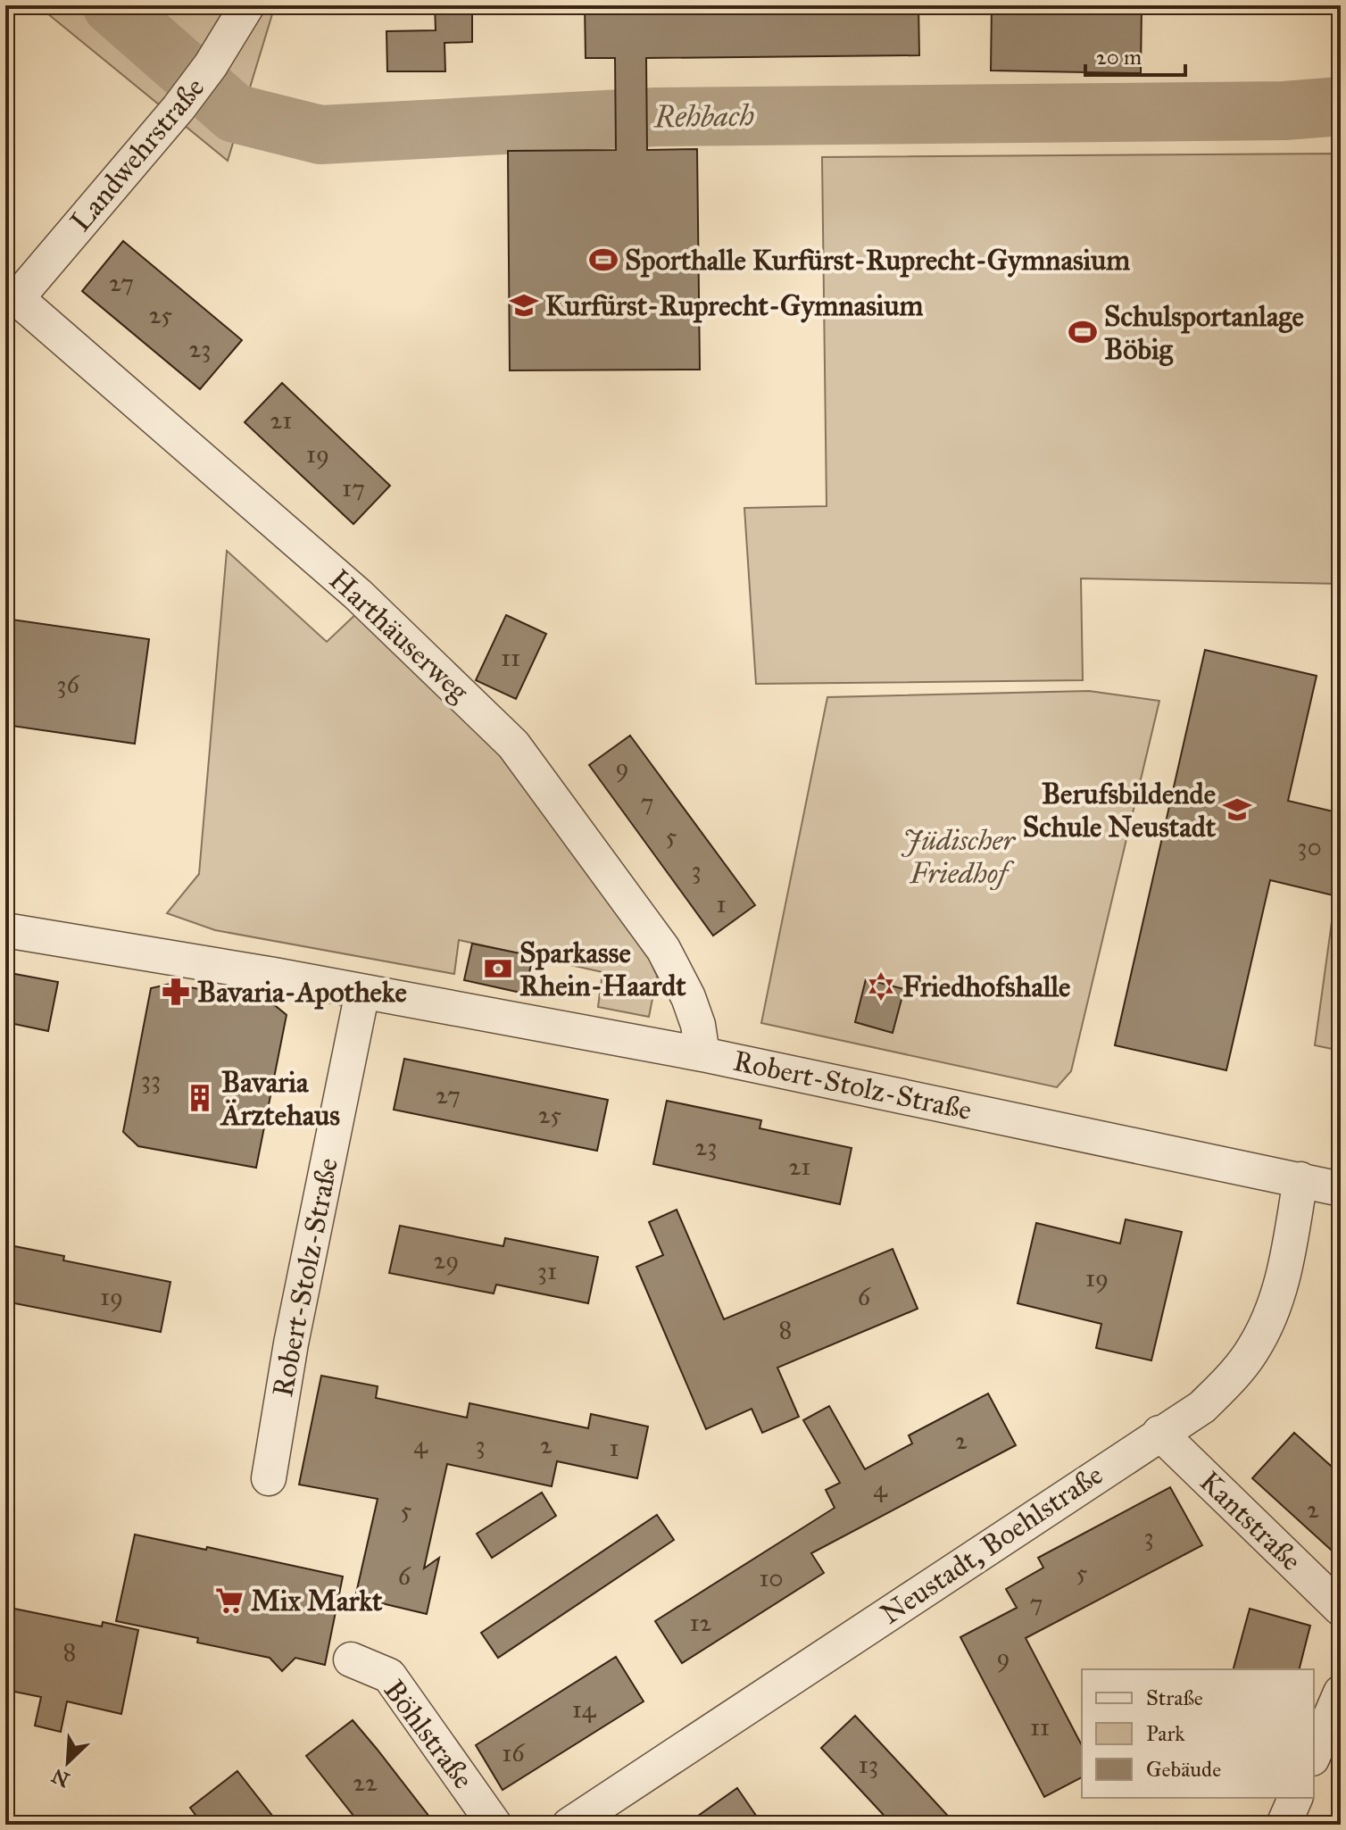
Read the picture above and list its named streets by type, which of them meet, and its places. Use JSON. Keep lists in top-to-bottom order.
{
  "streets": {
    "street": [
      "Landwehrstraße",
      "Harthäuserweg",
      "Robert-Stolz-Straße",
      "Kantstraße",
      "Neustadt, Boehlstraße",
      "Böhlstraße"
    ]
  },
  "crossings": [
    ["Landwehrstraße", "Harthäuserweg"],
    ["Harthäuserweg", "Robert-Stolz-Straße"],
    ["Robert-Stolz-Straße", "Neustadt, Boehlstraße"],
    ["Kantstraße", "Neustadt, Boehlstraße"]
  ],
  "water": ["Rehbach"],
  "parks": ["Jüdischer Friedhof"],
  "places": {
    "sports": ["Sporthalle Kurfürst-Ruprecht-Gymnasium", "Schulsportanlage Böbig"],
    "school or university": ["Kurfürst-Ruprecht-Gymnasium", "Berufsbildende Schule Neustadt"],
    "bank": ["Sparkasse Rhein-Haardt"],
    "synagogue": ["Friedhofshalle"],
    "pharmacy": ["Bavaria-Apotheke"],
    "building": ["Bavaria Ärztehaus"],
    "supermarket": ["Mix Markt"]
  },
  "house_numbers": [
    "27",
    "25",
    "23",
    "21",
    "19",
    "17",
    "11",
    "36",
    "9",
    "7",
    "5",
    "30",
    "3",
    "1",
    "33",
    "27",
    "25",
    "23",
    "21",
    "29",
    "31",
    "19",
    "19",
    "6",
    "8",
    "2",
    "4",
    "3",
    "2",
    "1",
    "4",
    "2",
    "5",
    "3",
    "5",
    "6",
    "10",
    "7",
    "12",
    "8",
    "9",
    "14",
    "11",
    "16",
    "13",
    "22"
  ],
  "legend": ["Straße", "Park", "Gebäude"],
  "scale_bar": "20 m",
  "north": "bottom left"
}
